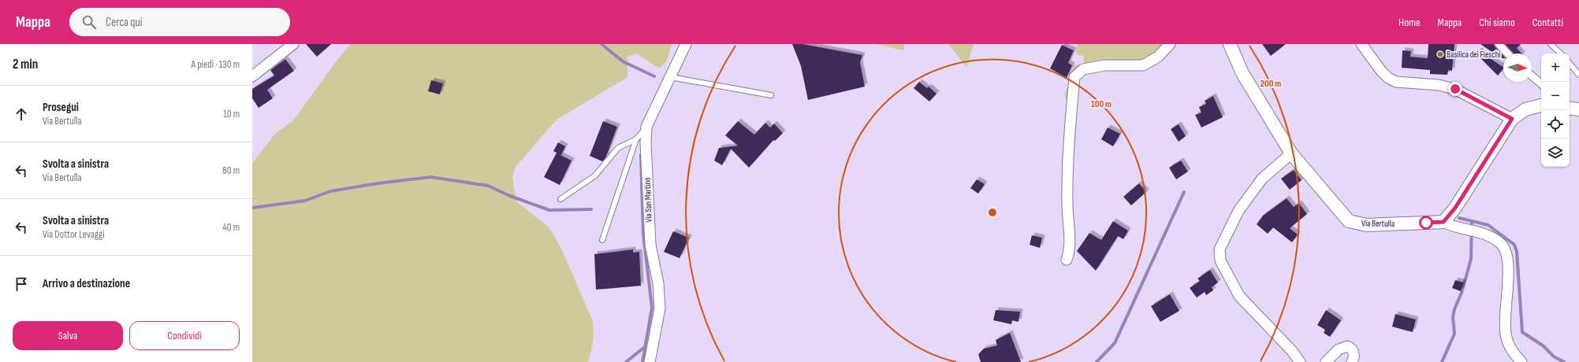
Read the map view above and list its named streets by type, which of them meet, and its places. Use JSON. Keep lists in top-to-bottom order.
{
  "streets": {
    "street": ["Via San Martino", "Via Bertulla"]
  },
  "places": ["Basilica dei Fieschi"],
  "north": "right",
  "page": {
    "header": "Mappa",
    "search": "Cerca qui",
    "nav": [
      "Home",
      "Mappa",
      "Chi siamo",
      "Contatti"
    ],
    "heading": ["2 min", "A piedi · 130 m"],
    "map_buttons": ["+", "−"],
    "list": [
      ["Prosegui", "Via Bertulla", "10 m"],
      ["Svolta a sinistra", "Via Bertulla", "80 m"],
      ["Svolta a sinistra", "Via Dottor Levaggi", "40 m"],
      "Arrivo a destinazione"
    ],
    "buttons": ["Salva", "Condividi"]
  },
  "rings": ["200 m", "100 m"]
}
